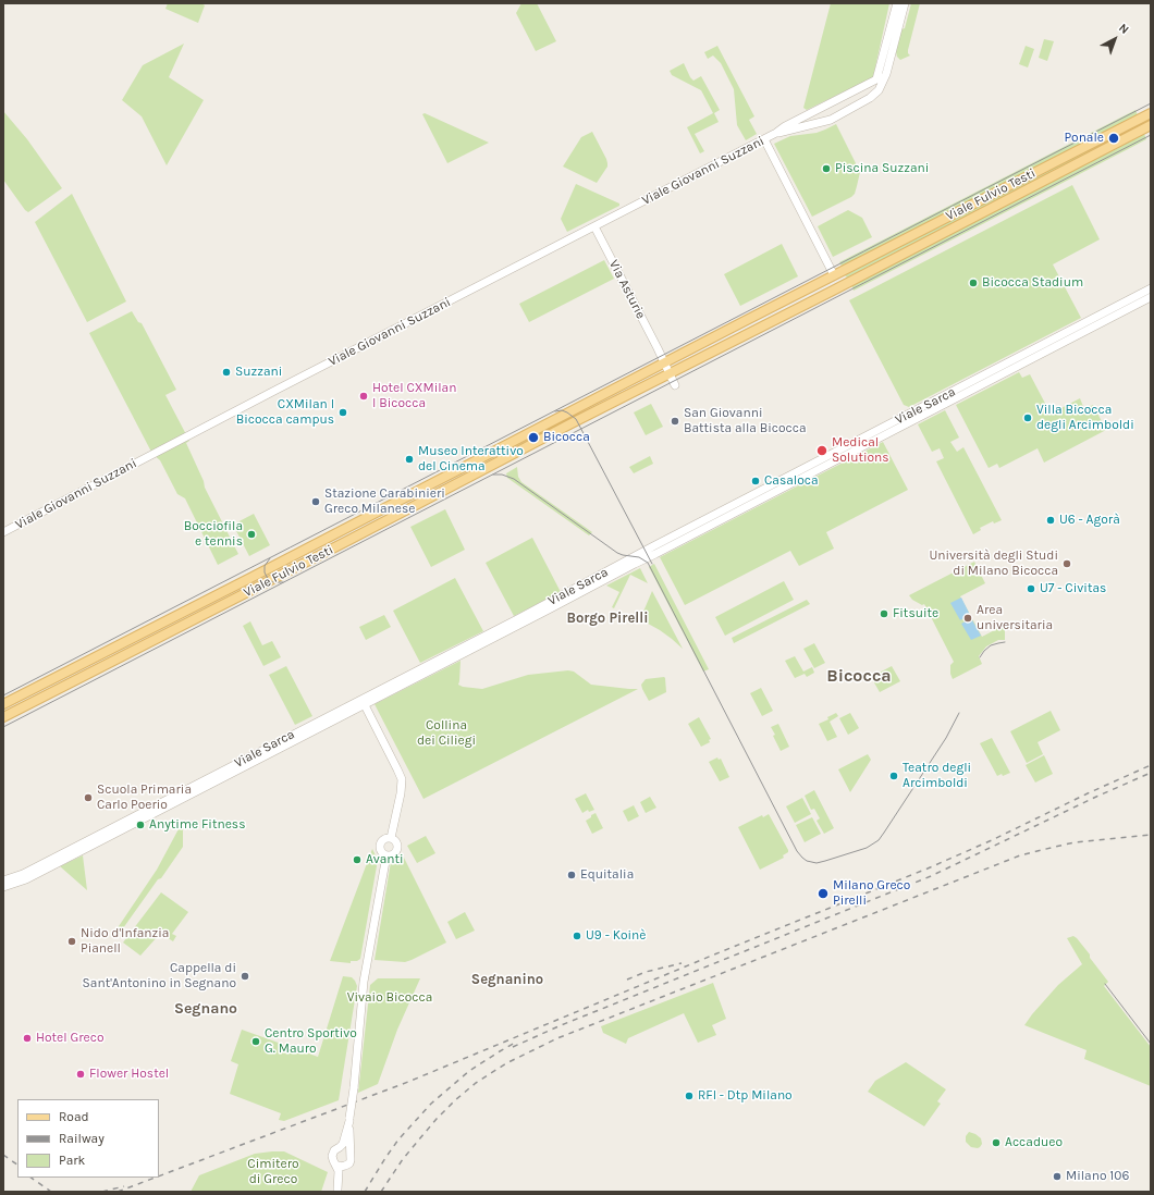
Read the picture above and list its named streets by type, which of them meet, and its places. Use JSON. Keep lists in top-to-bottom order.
{
  "streets": {
    "main road": ["Viale Fulvio Testi"],
    "street": ["Viale Giovanni Suzzani", "Via Asturie", "Viale Sarca"]
  },
  "crossings": [
    ["Viale Giovanni Suzzani", "Via Asturie"],
    ["Viale Fulvio Testi", "Via Asturie"]
  ],
  "districts": [
    "Borgo Pirelli",
    "Bicocca",
    "Segnanino",
    "Segnano"
  ],
  "parks": ["Collina dei Ciliegi", "Vivaio Bicocca", "Cimitero di Greco"],
  "places": [
    "Ponale",
    "Piscina Suzzani",
    "Bicocca Stadium",
    "Suzzani",
    "Hotel CXMilan I Bicocca",
    "CXMilan I Bicocca campus",
    "Villa Bicocca degli Arcimboldi",
    "San Giovanni Battista alla Bicocca",
    "Bicocca",
    "Medical Solutions",
    "Museo Interattivo del Cinema",
    "Casaloca",
    "Stazione Carabinieri Greco Milanese",
    "U6 - Agorà",
    "Bocciofila e tennis",
    "Università degli Studi di Milano Bicocca",
    "U7 - Civitas",
    "Fitsuite",
    "Area universitaria",
    "Teatro degli Arcimboldi",
    "Scuola Primaria Carlo Poerio",
    "Anytime Fitness",
    "Avanti",
    "Equitalia",
    "Milano Greco Pirelli",
    "U9 - Koinè",
    "Nido d'Infanzia Pianell",
    "Cappella di Sant'Antonino in Segnano",
    "Hotel Greco",
    "Centro Sportivo G. Mauro",
    "Flower Hostel",
    "RFI - Dtp Milano",
    "Accadueo",
    "Milano 106"
  ],
  "legend": ["Road", "Railway", "Park"],
  "north": "top right"
}
